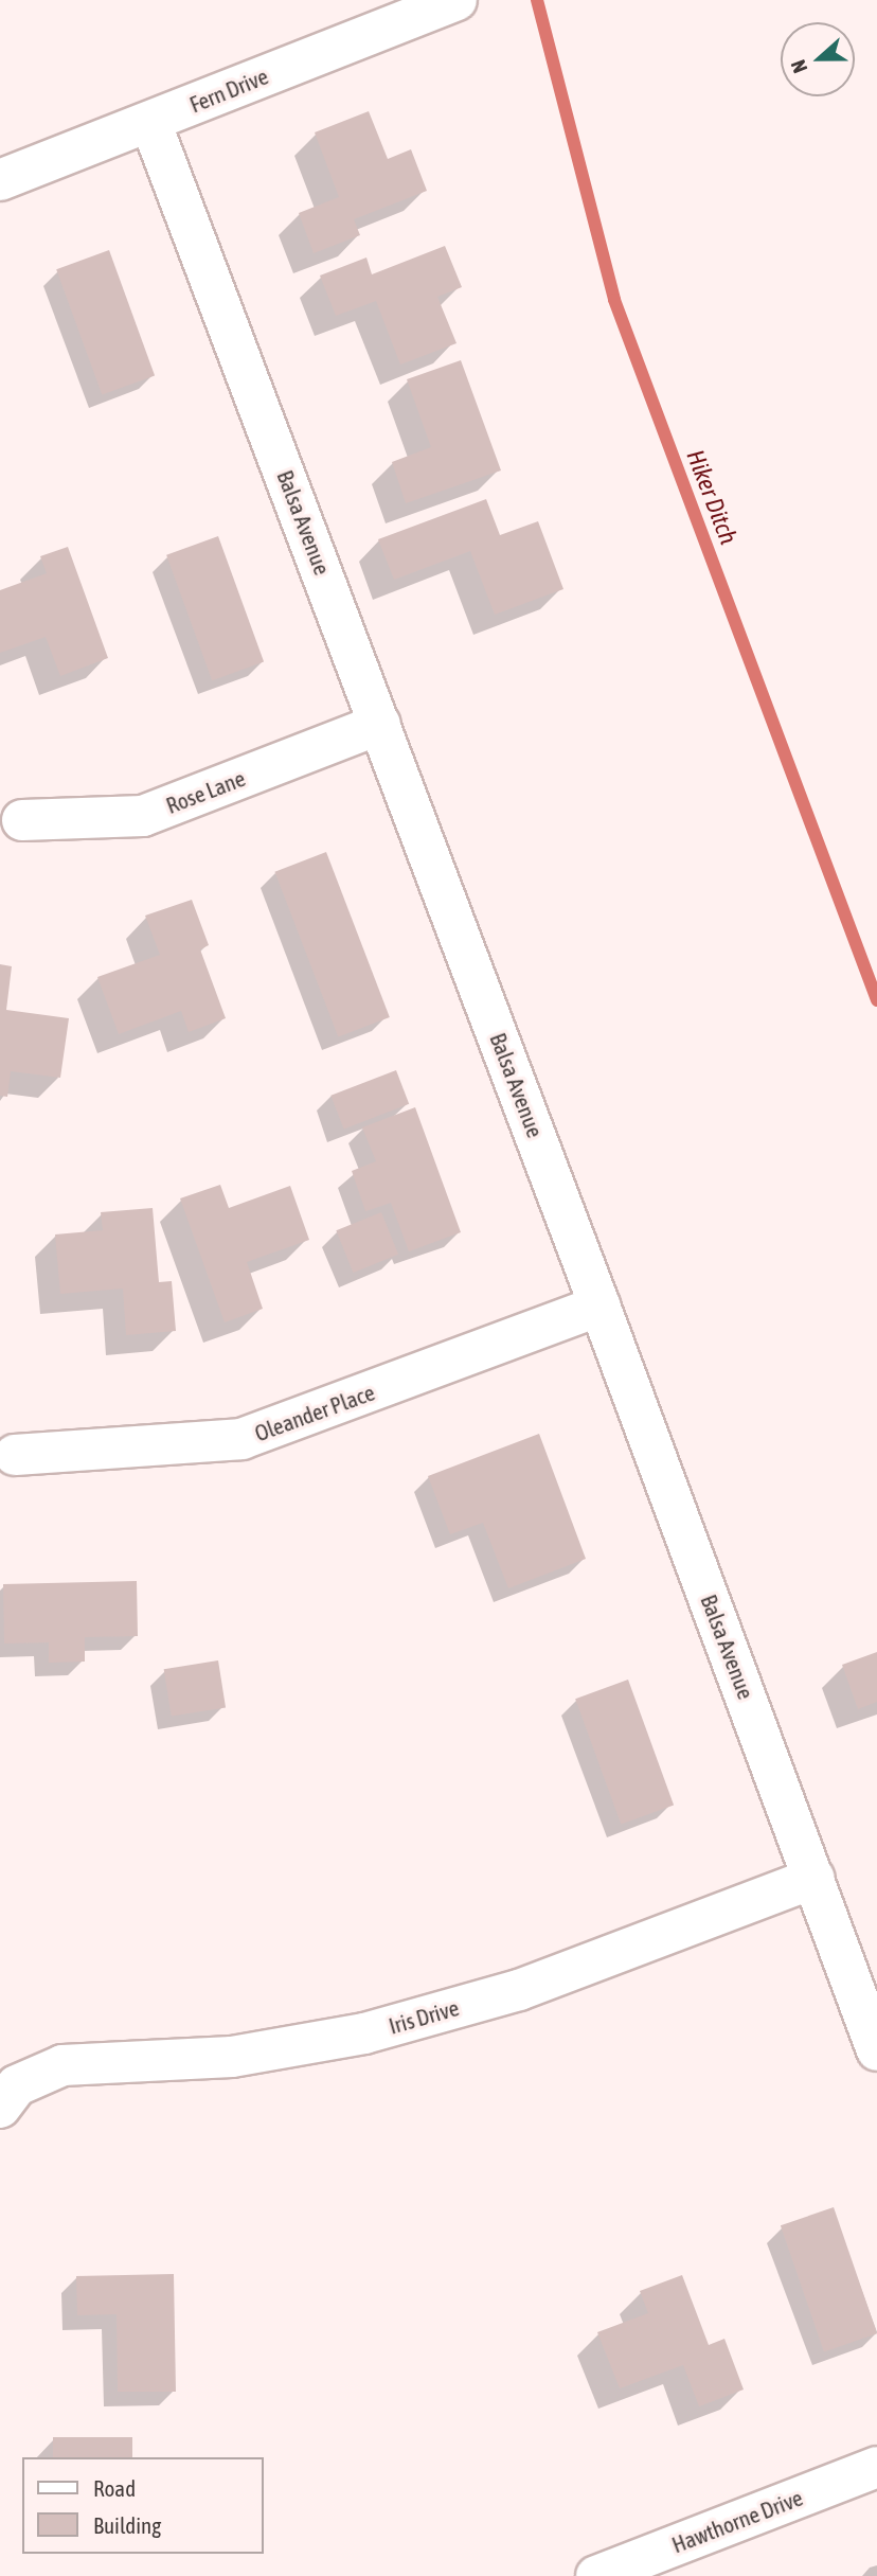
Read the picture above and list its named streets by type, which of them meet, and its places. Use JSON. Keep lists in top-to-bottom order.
{
  "streets": {
    "street": [
      "Fern Drive",
      "Balsa Avenue",
      "Rose Lane",
      "Oleander Place",
      "Iris Drive",
      "Hawthorne Drive"
    ]
  },
  "crossings": [
    ["Fern Drive", "Balsa Avenue"],
    ["Balsa Avenue", "Rose Lane"],
    ["Balsa Avenue", "Oleander Place"],
    ["Balsa Avenue", "Iris Drive"]
  ],
  "water": ["Hiker Ditch"],
  "legend": ["Road", "Building"],
  "north": "left"
}
